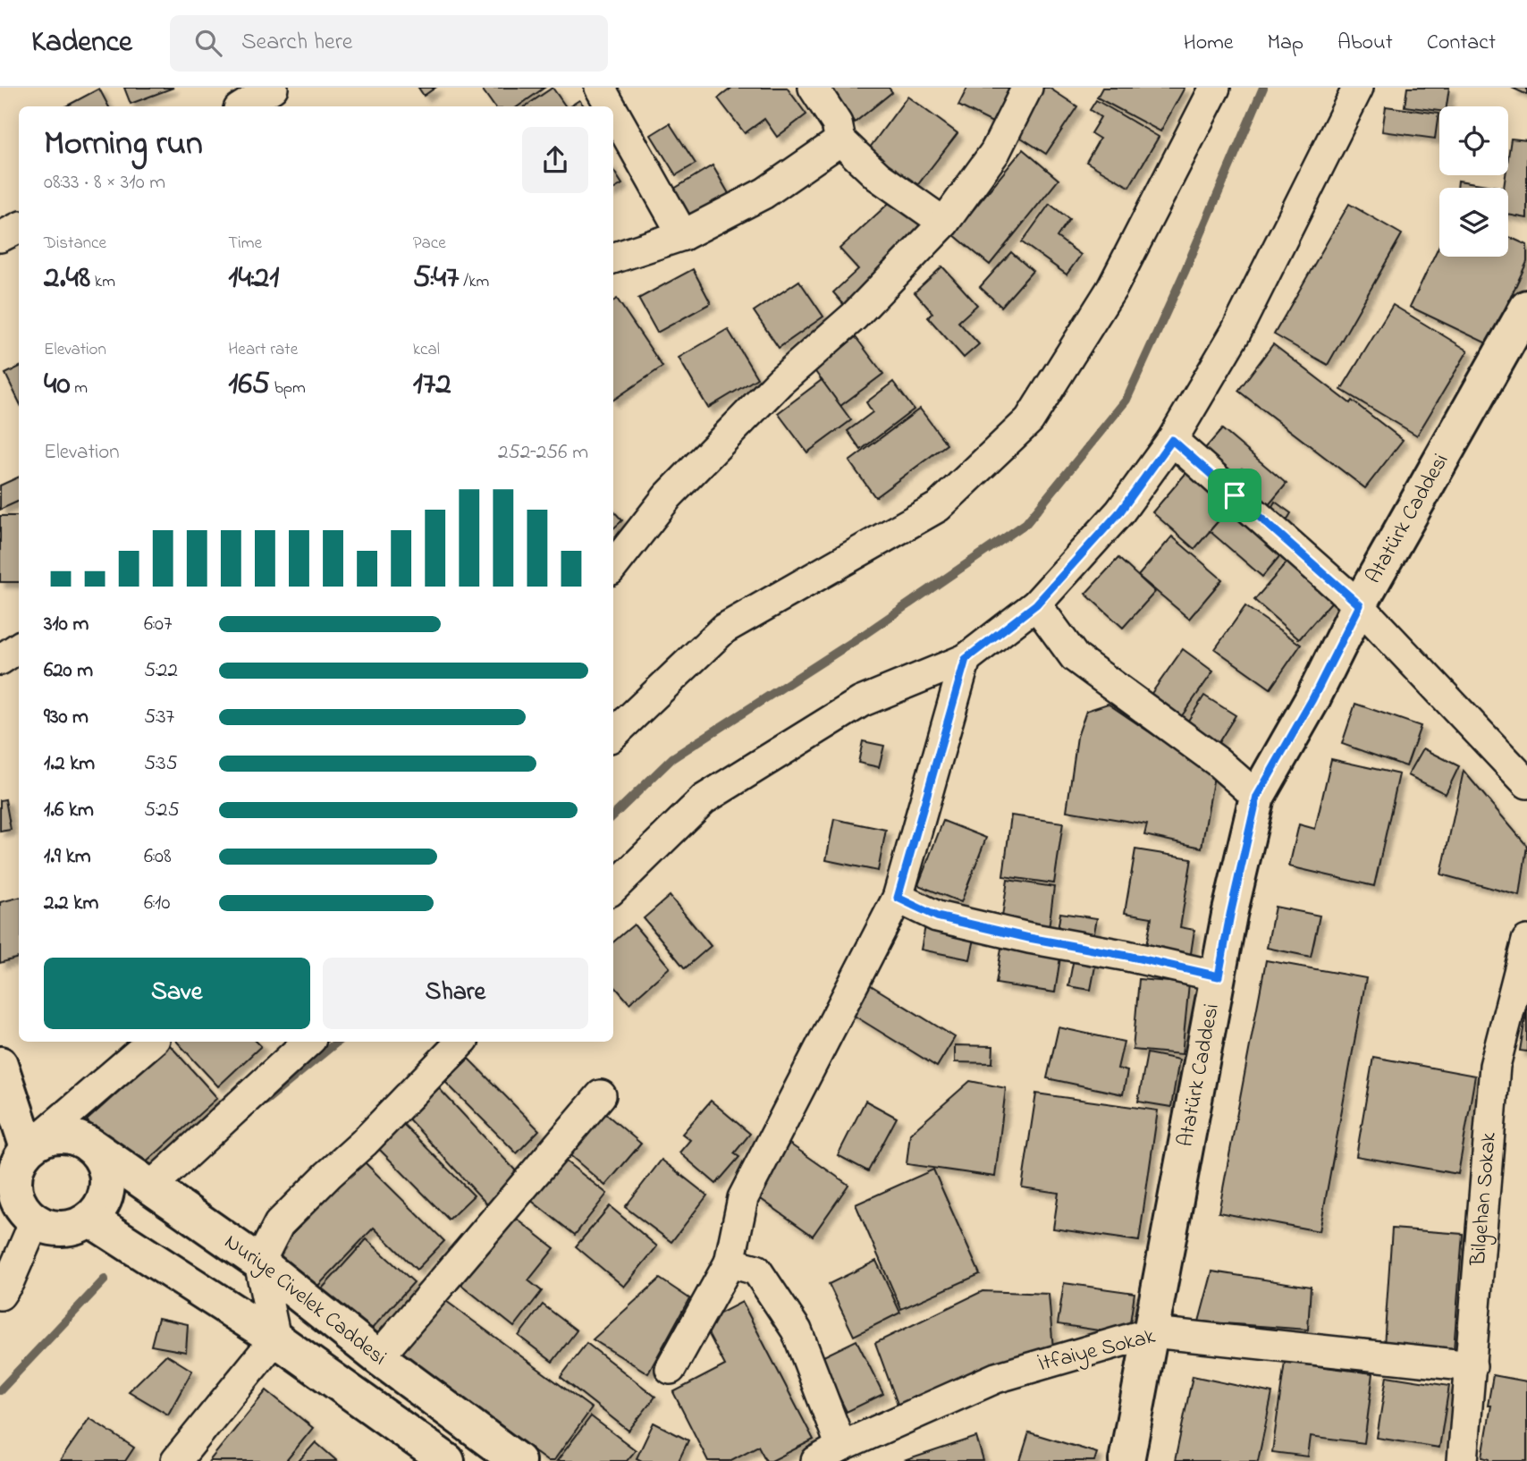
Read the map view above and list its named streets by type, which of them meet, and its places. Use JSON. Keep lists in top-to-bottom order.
{
  "streets": {
    "street": [
      "Atatürk Caddesi",
      "Bilgehan Sokak",
      "Nuriye Civelek Caddesi",
      "İtfaiye Sokak"
    ]
  },
  "crossings": [
    ["Atatürk Caddesi", "İtfaiye Sokak"],
    ["Bilgehan Sokak", "İtfaiye Sokak"]
  ],
  "page": {
    "header": "Kadence",
    "search": "Search here",
    "nav": [
      "Home",
      "Map",
      "About",
      "Contact"
    ],
    "heading": ["Morning run", "08:33 · 8 × 310 m"],
    "stats": [
      ["Distance", "2.48 km"],
      ["Time", "14:21"],
      ["Pace", "5:47 /km"],
      ["Elevation", "40 m"],
      ["Heart rate", "165 bpm"],
      ["kcal", "172"]
    ],
    "chart": ["Elevation", "252–256 m"],
    "list": [
      {
        "name": "310 m",
        "note": "6:07"
      },
      {
        "name": "620 m",
        "note": "5:22"
      },
      {
        "name": "930 m",
        "note": "5:37"
      },
      {
        "name": "1.2 km",
        "note": "5:35"
      },
      {
        "name": "1.6 km",
        "note": "5:25"
      },
      {
        "name": "1.9 km",
        "note": "6:08"
      },
      {
        "name": "2.2 km",
        "note": "6:10"
      }
    ],
    "buttons": ["Save", "Share"]
  }
}
